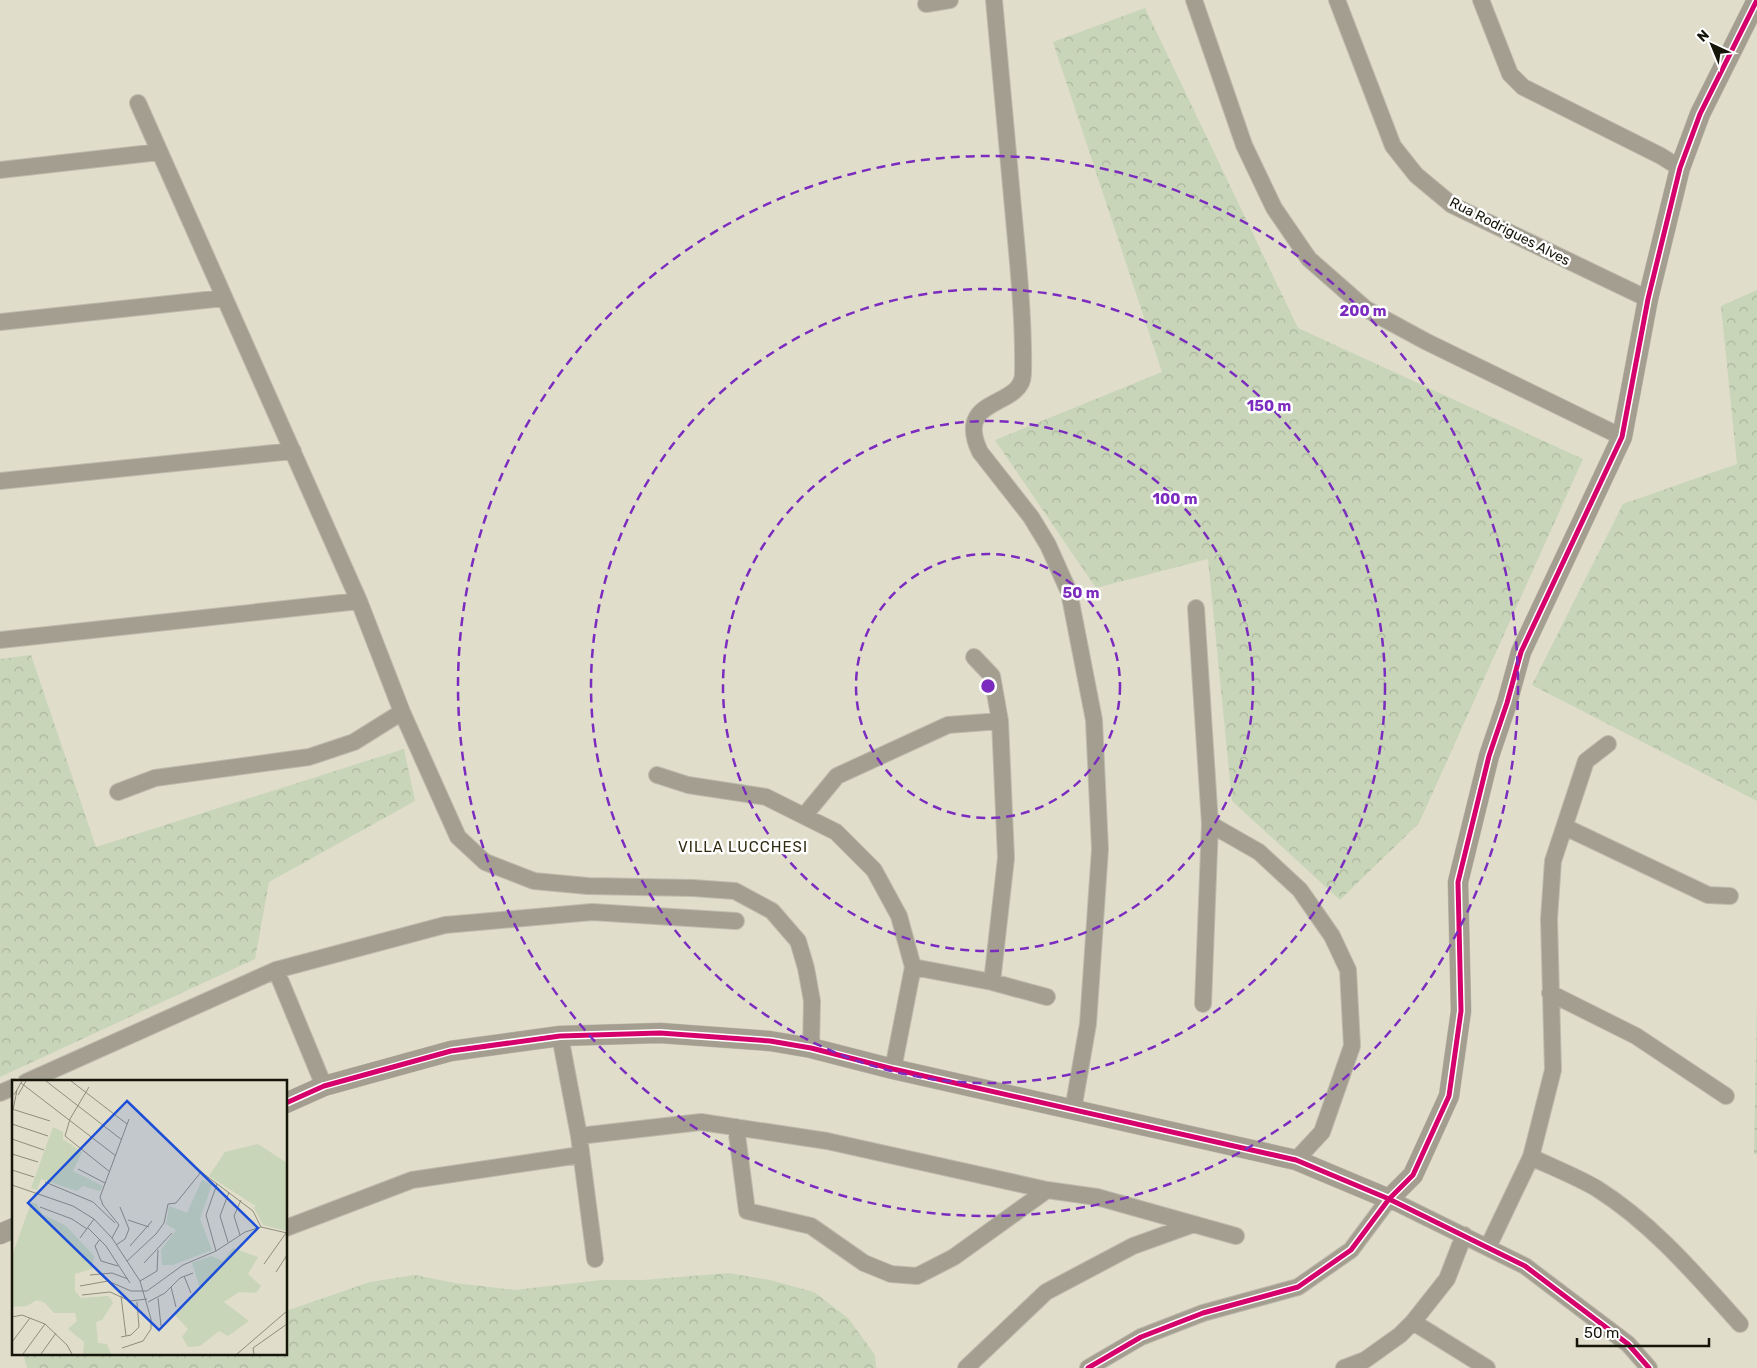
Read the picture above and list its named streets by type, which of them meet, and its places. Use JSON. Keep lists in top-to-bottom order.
{
  "streets": {
    "street": ["Rua Rodrigues Alves"]
  },
  "districts": ["VILLA LUCCHESI"],
  "scale_bar": "50 m",
  "north": "top left",
  "rings": [
    "200 m",
    "150 m",
    "100 m",
    "50 m"
  ]
}
